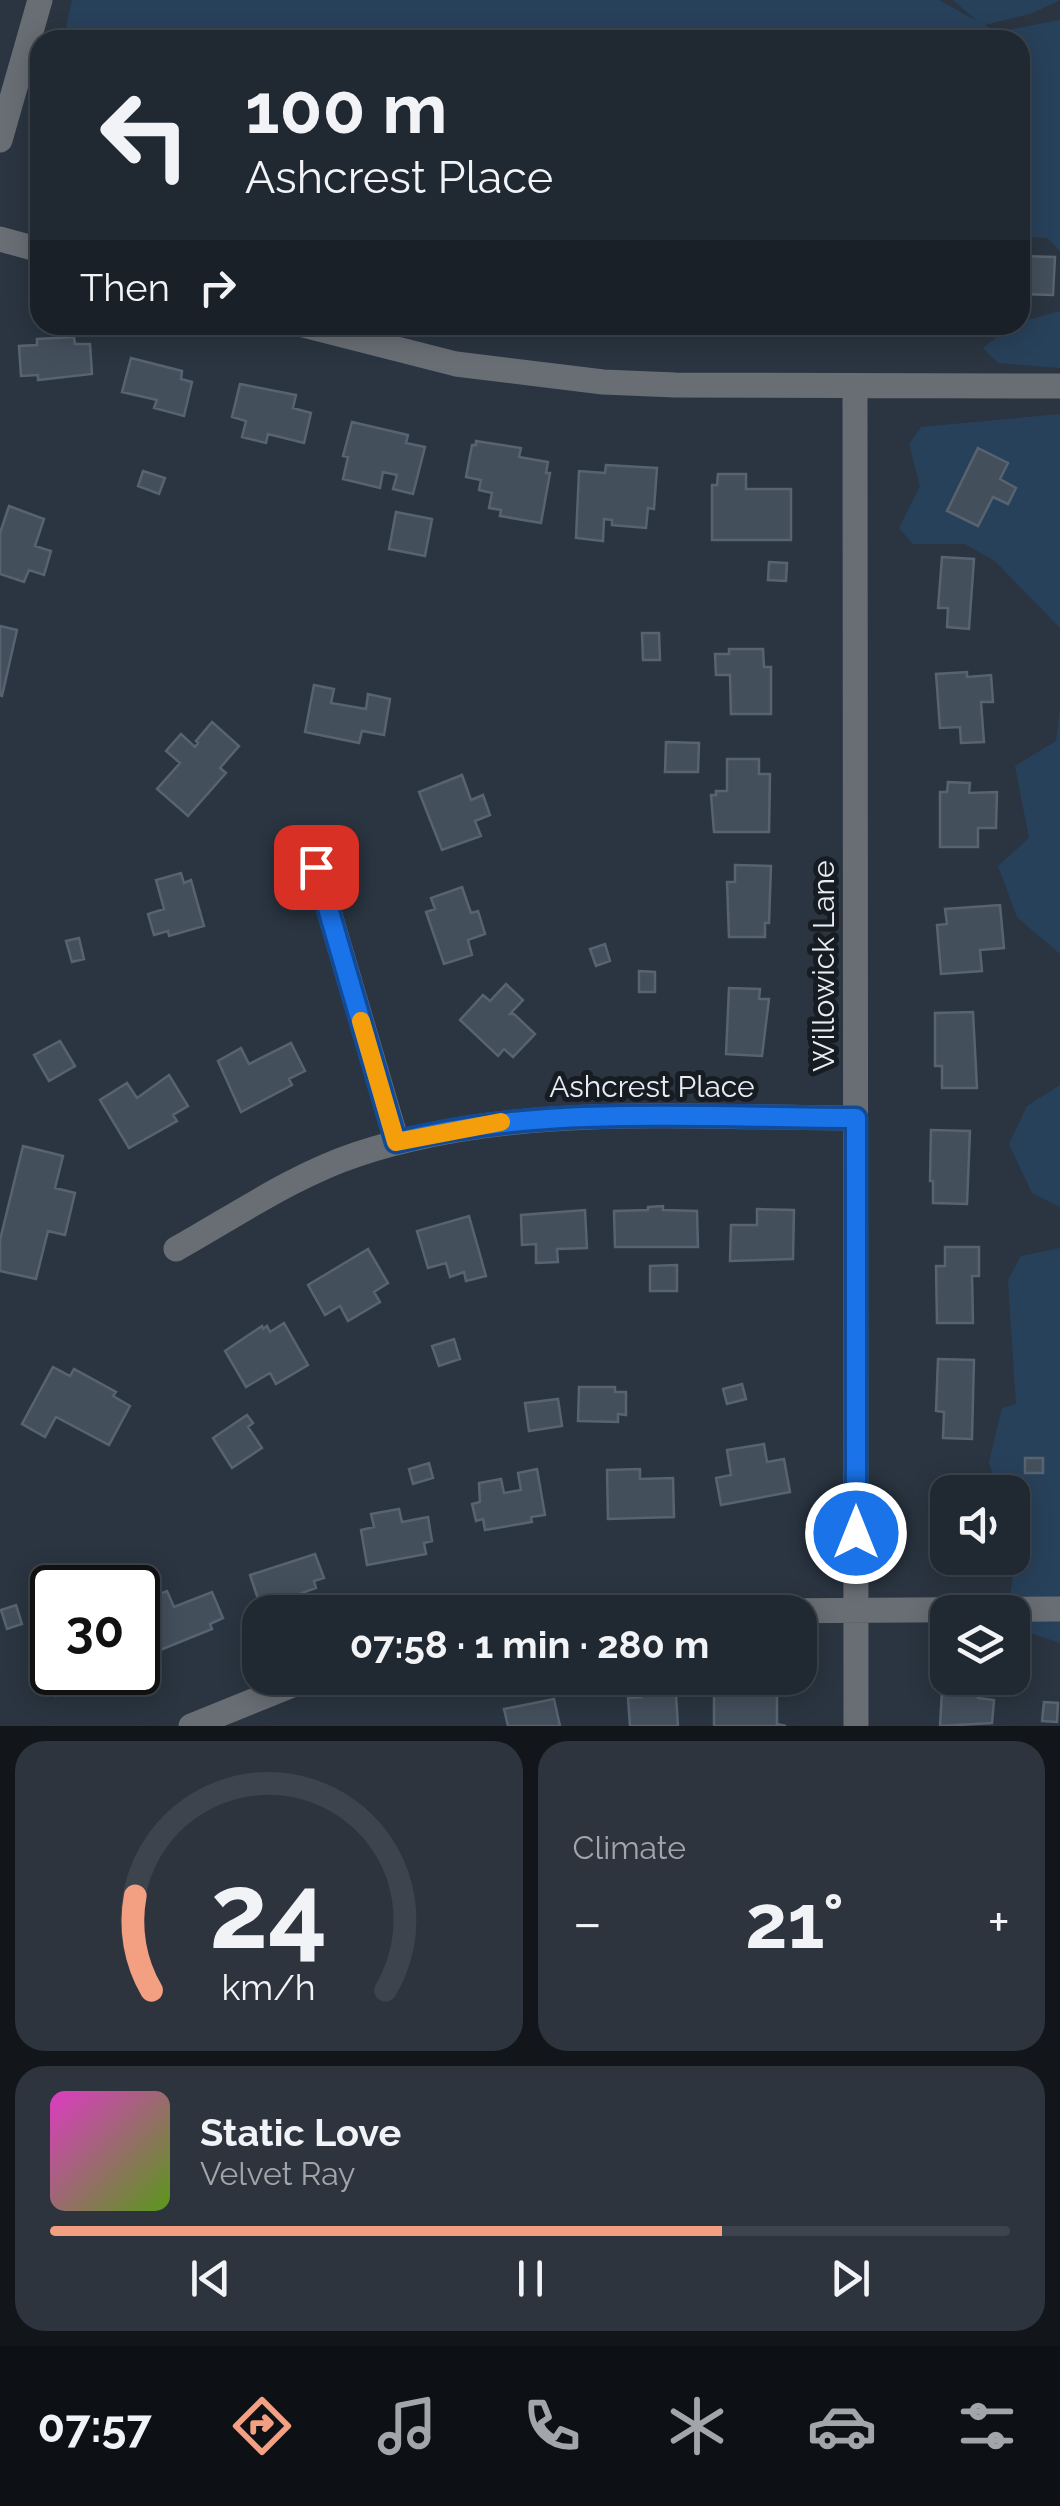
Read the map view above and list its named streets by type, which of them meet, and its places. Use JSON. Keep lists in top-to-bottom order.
{
  "streets": {
    "street": ["Willowick Lane", "Ashcrest Place"]
  },
  "crossings": [
    ["Willowick Lane", "Ashcrest Place"]
  ],
  "page": {
    "turn": ["100 m", "Ashcrest Place"],
    "then": "Then",
    "limit": "30",
    "trip": "07:58 · 1 min · 280 m",
    "tile": "Climate",
    "heat": ["−", "21°", "+"],
    "song": ["Static Love", "Velvet Ray"],
    "tabs": "07:57",
    "gauge": ["24", "km/h"]
  }
}
